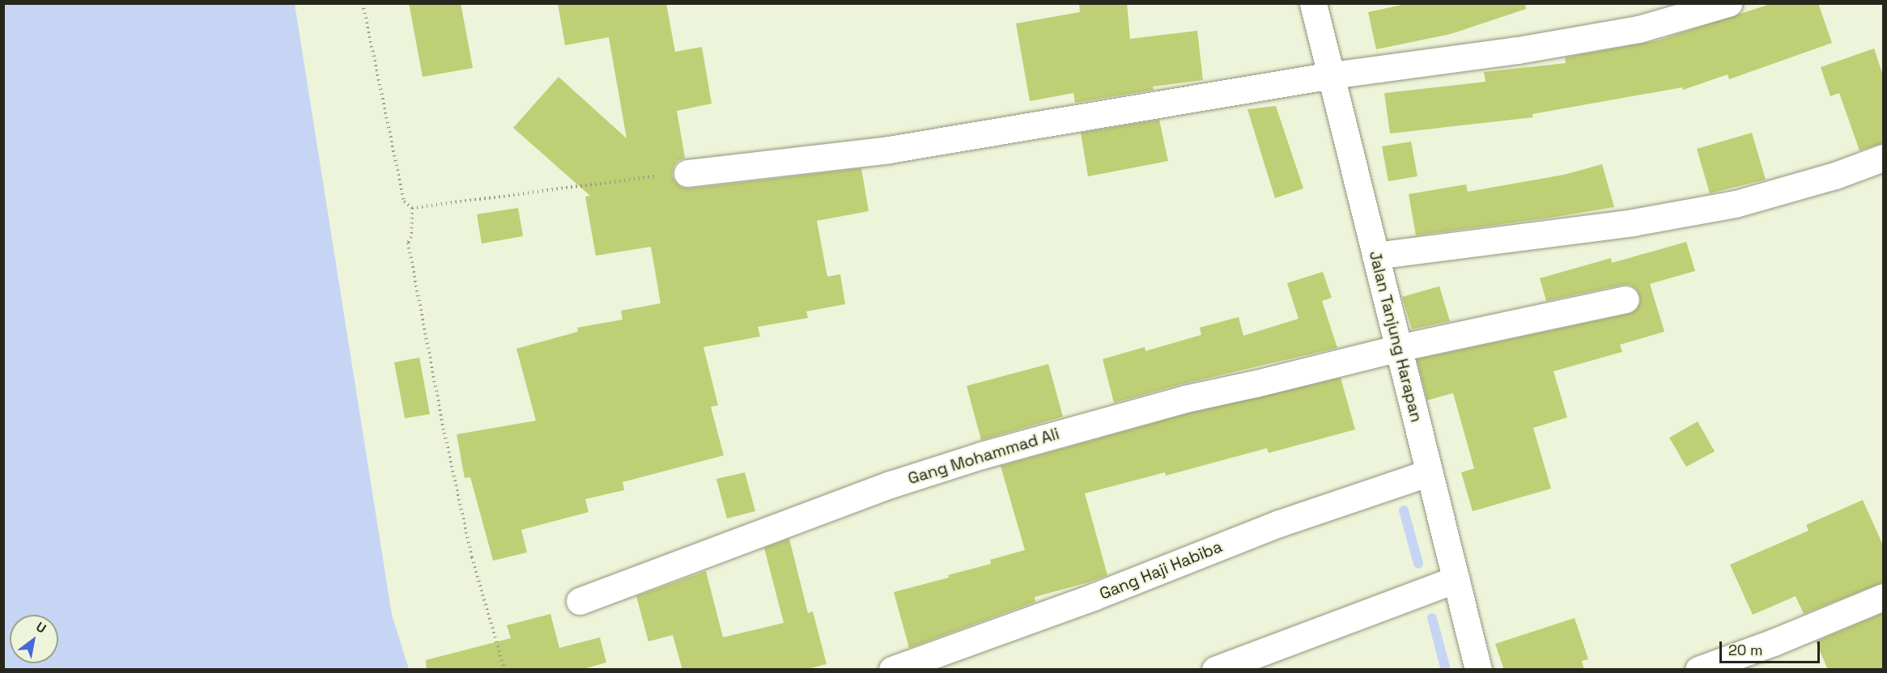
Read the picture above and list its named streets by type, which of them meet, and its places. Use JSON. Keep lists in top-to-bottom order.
{
  "streets": {
    "street": ["Jalan Tanjung Harapan", "Gang Mohammad Ali", "Gang Haji Habiba"]
  },
  "crossings": [
    ["Jalan Tanjung Harapan", "Gang Mohammad Ali"],
    ["Jalan Tanjung Harapan", "Gang Haji Habiba"]
  ],
  "scale_bar": "20 m",
  "north": "top right"
}
